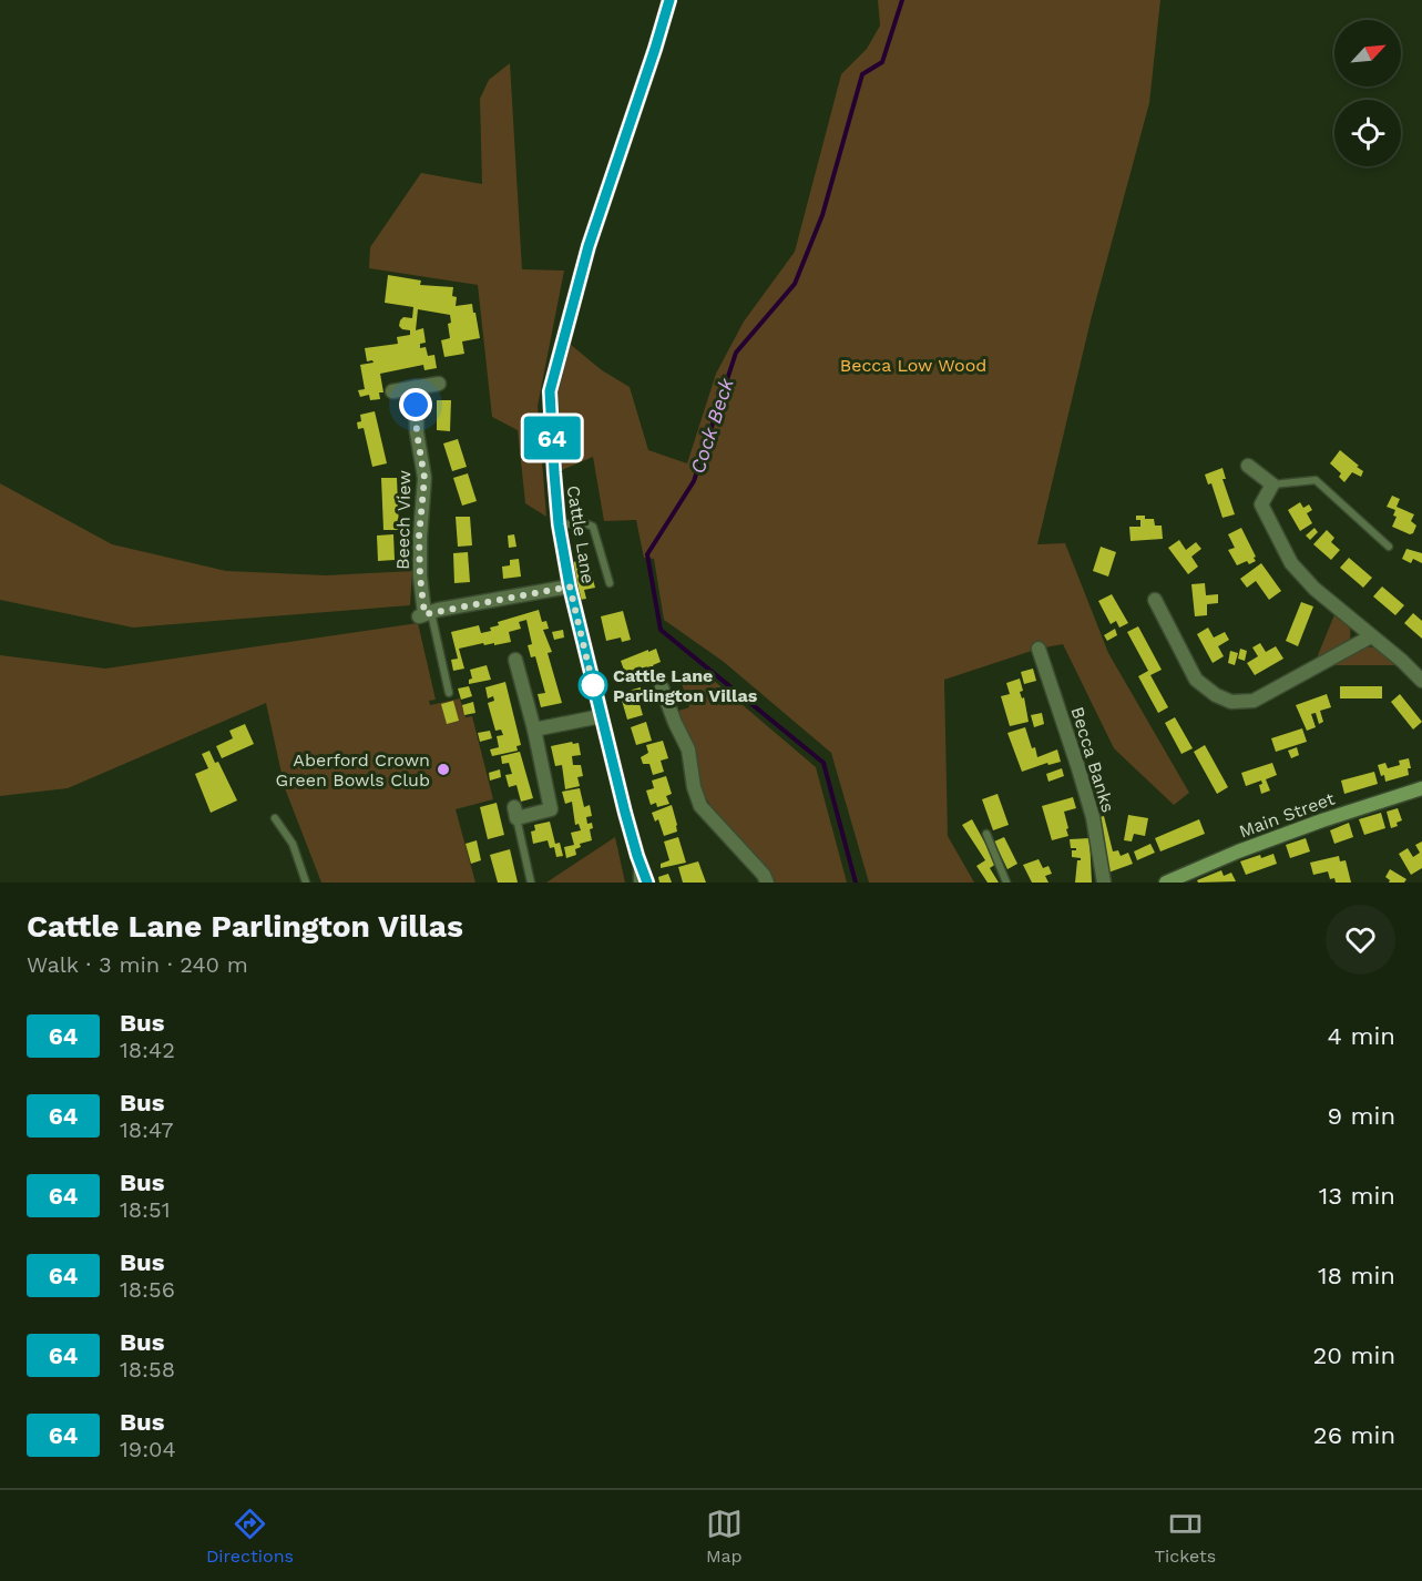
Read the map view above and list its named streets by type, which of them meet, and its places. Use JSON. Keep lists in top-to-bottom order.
{
  "streets": {
    "street": [
      "Beech View",
      "Cattle Lane",
      "Becca Banks",
      "Main Street"
    ]
  },
  "water": ["Cock Beck"],
  "parks": ["Becca Low Wood"],
  "places": ["Cattle Lane Parlington Villas", "Aberford Crown Green Bowls Club"],
  "lines": ["bus line 64"],
  "north": "top right",
  "page": {
    "on_map": "64",
    "heading": ["Cattle Lane Parlington Villas", "Walk · 3 min · 240 m"],
    "list": [
      {
        "mark": "64",
        "name": "Bus",
        "note": "18:42",
        "value": "4 min"
      },
      {
        "mark": "64",
        "name": "Bus",
        "note": "18:47",
        "value": "9 min"
      },
      {
        "mark": "64",
        "name": "Bus",
        "note": "18:51",
        "value": "13 min"
      },
      {
        "mark": "64",
        "name": "Bus",
        "note": "18:56",
        "value": "18 min"
      },
      {
        "mark": "64",
        "name": "Bus",
        "note": "18:58",
        "value": "20 min"
      },
      {
        "mark": "64",
        "name": "Bus",
        "note": "19:04",
        "value": "26 min"
      }
    ],
    "tabs": ["Directions", "Map", "Tickets"]
  }
}
